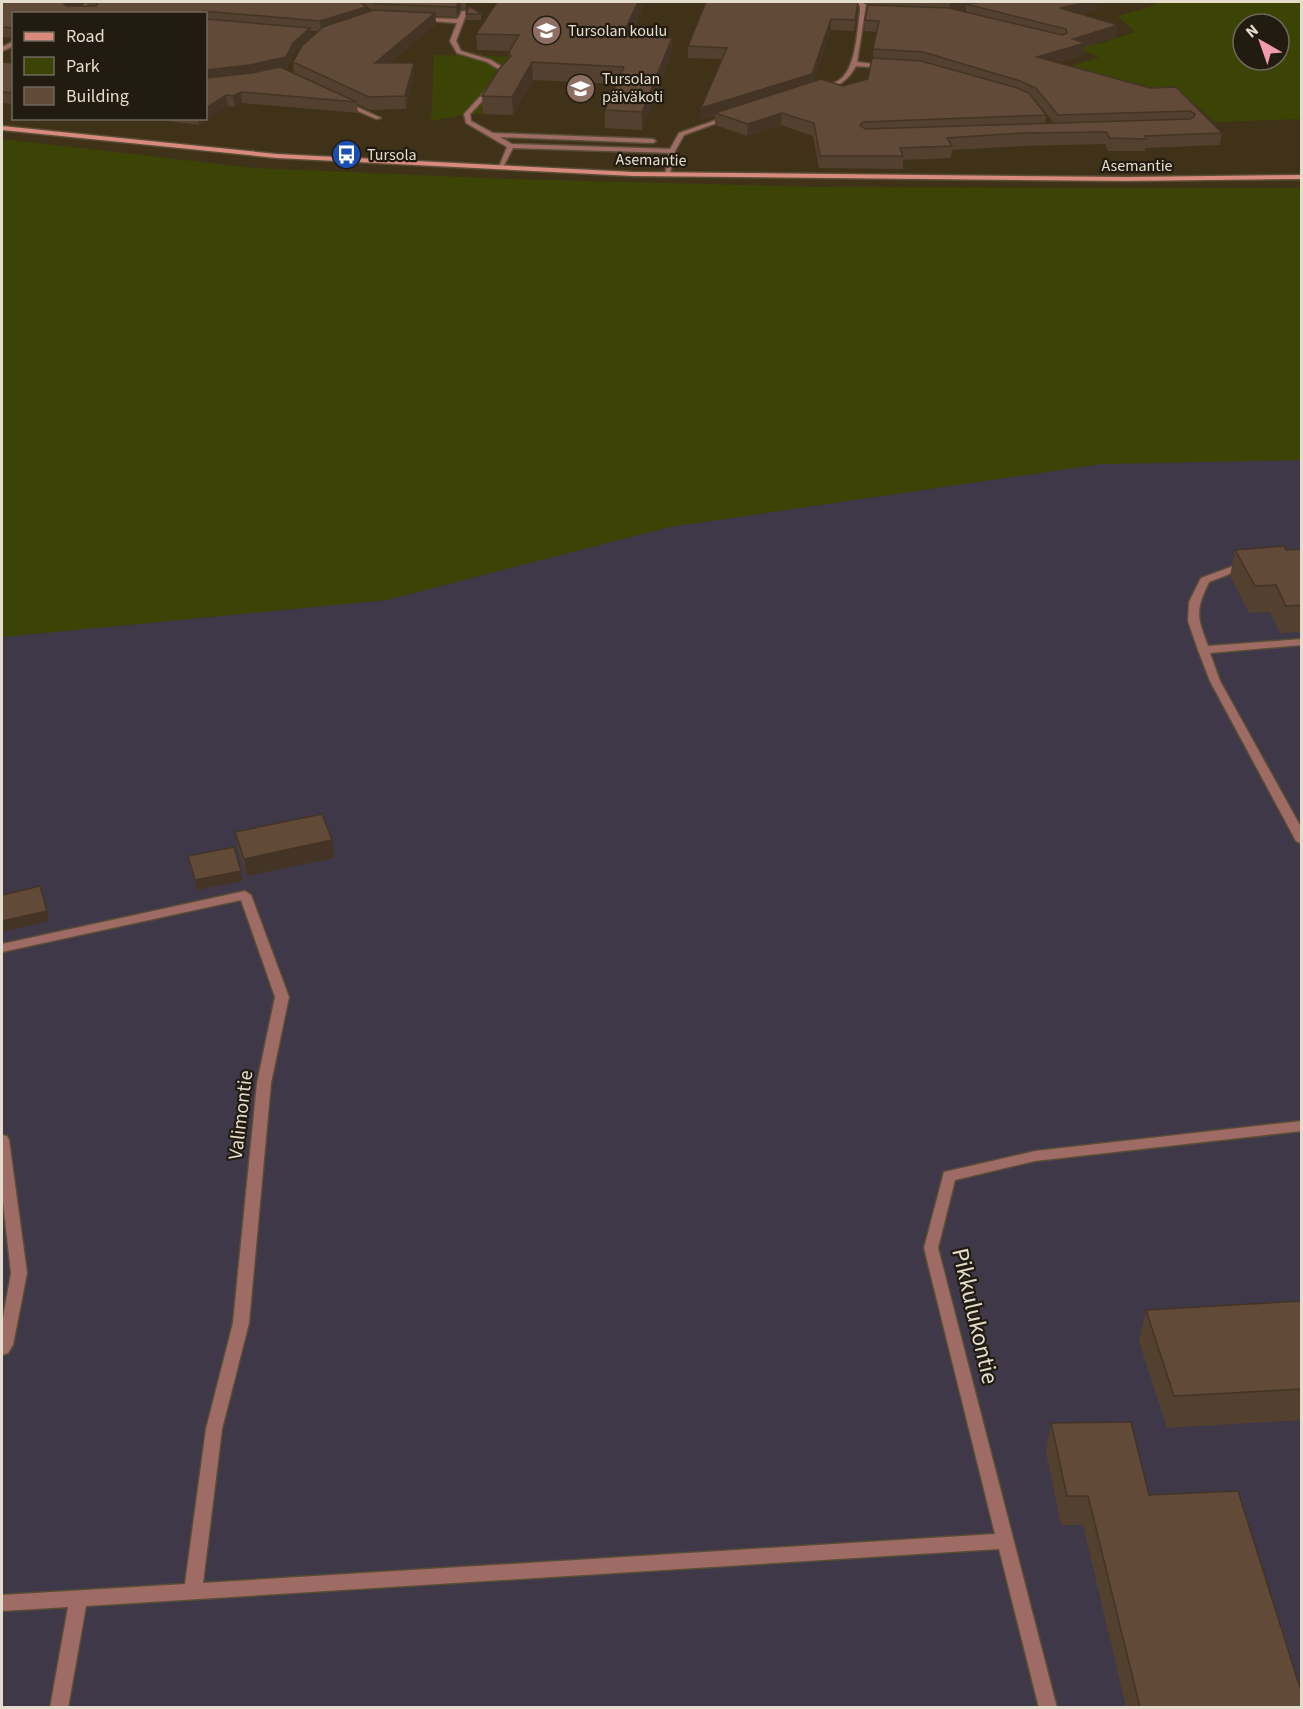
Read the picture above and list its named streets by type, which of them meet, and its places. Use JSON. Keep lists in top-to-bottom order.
{
  "streets": {
    "main road": ["Asemantie"],
    "street": ["Valimontie", "Pikkulukontie"]
  },
  "places": {
    "school or university": ["Tursolan koulu", "Tursolan päiväkoti"],
    "bus stop": ["Tursola"]
  },
  "legend": ["Road", "Park", "Building"],
  "north": "top left"
}
